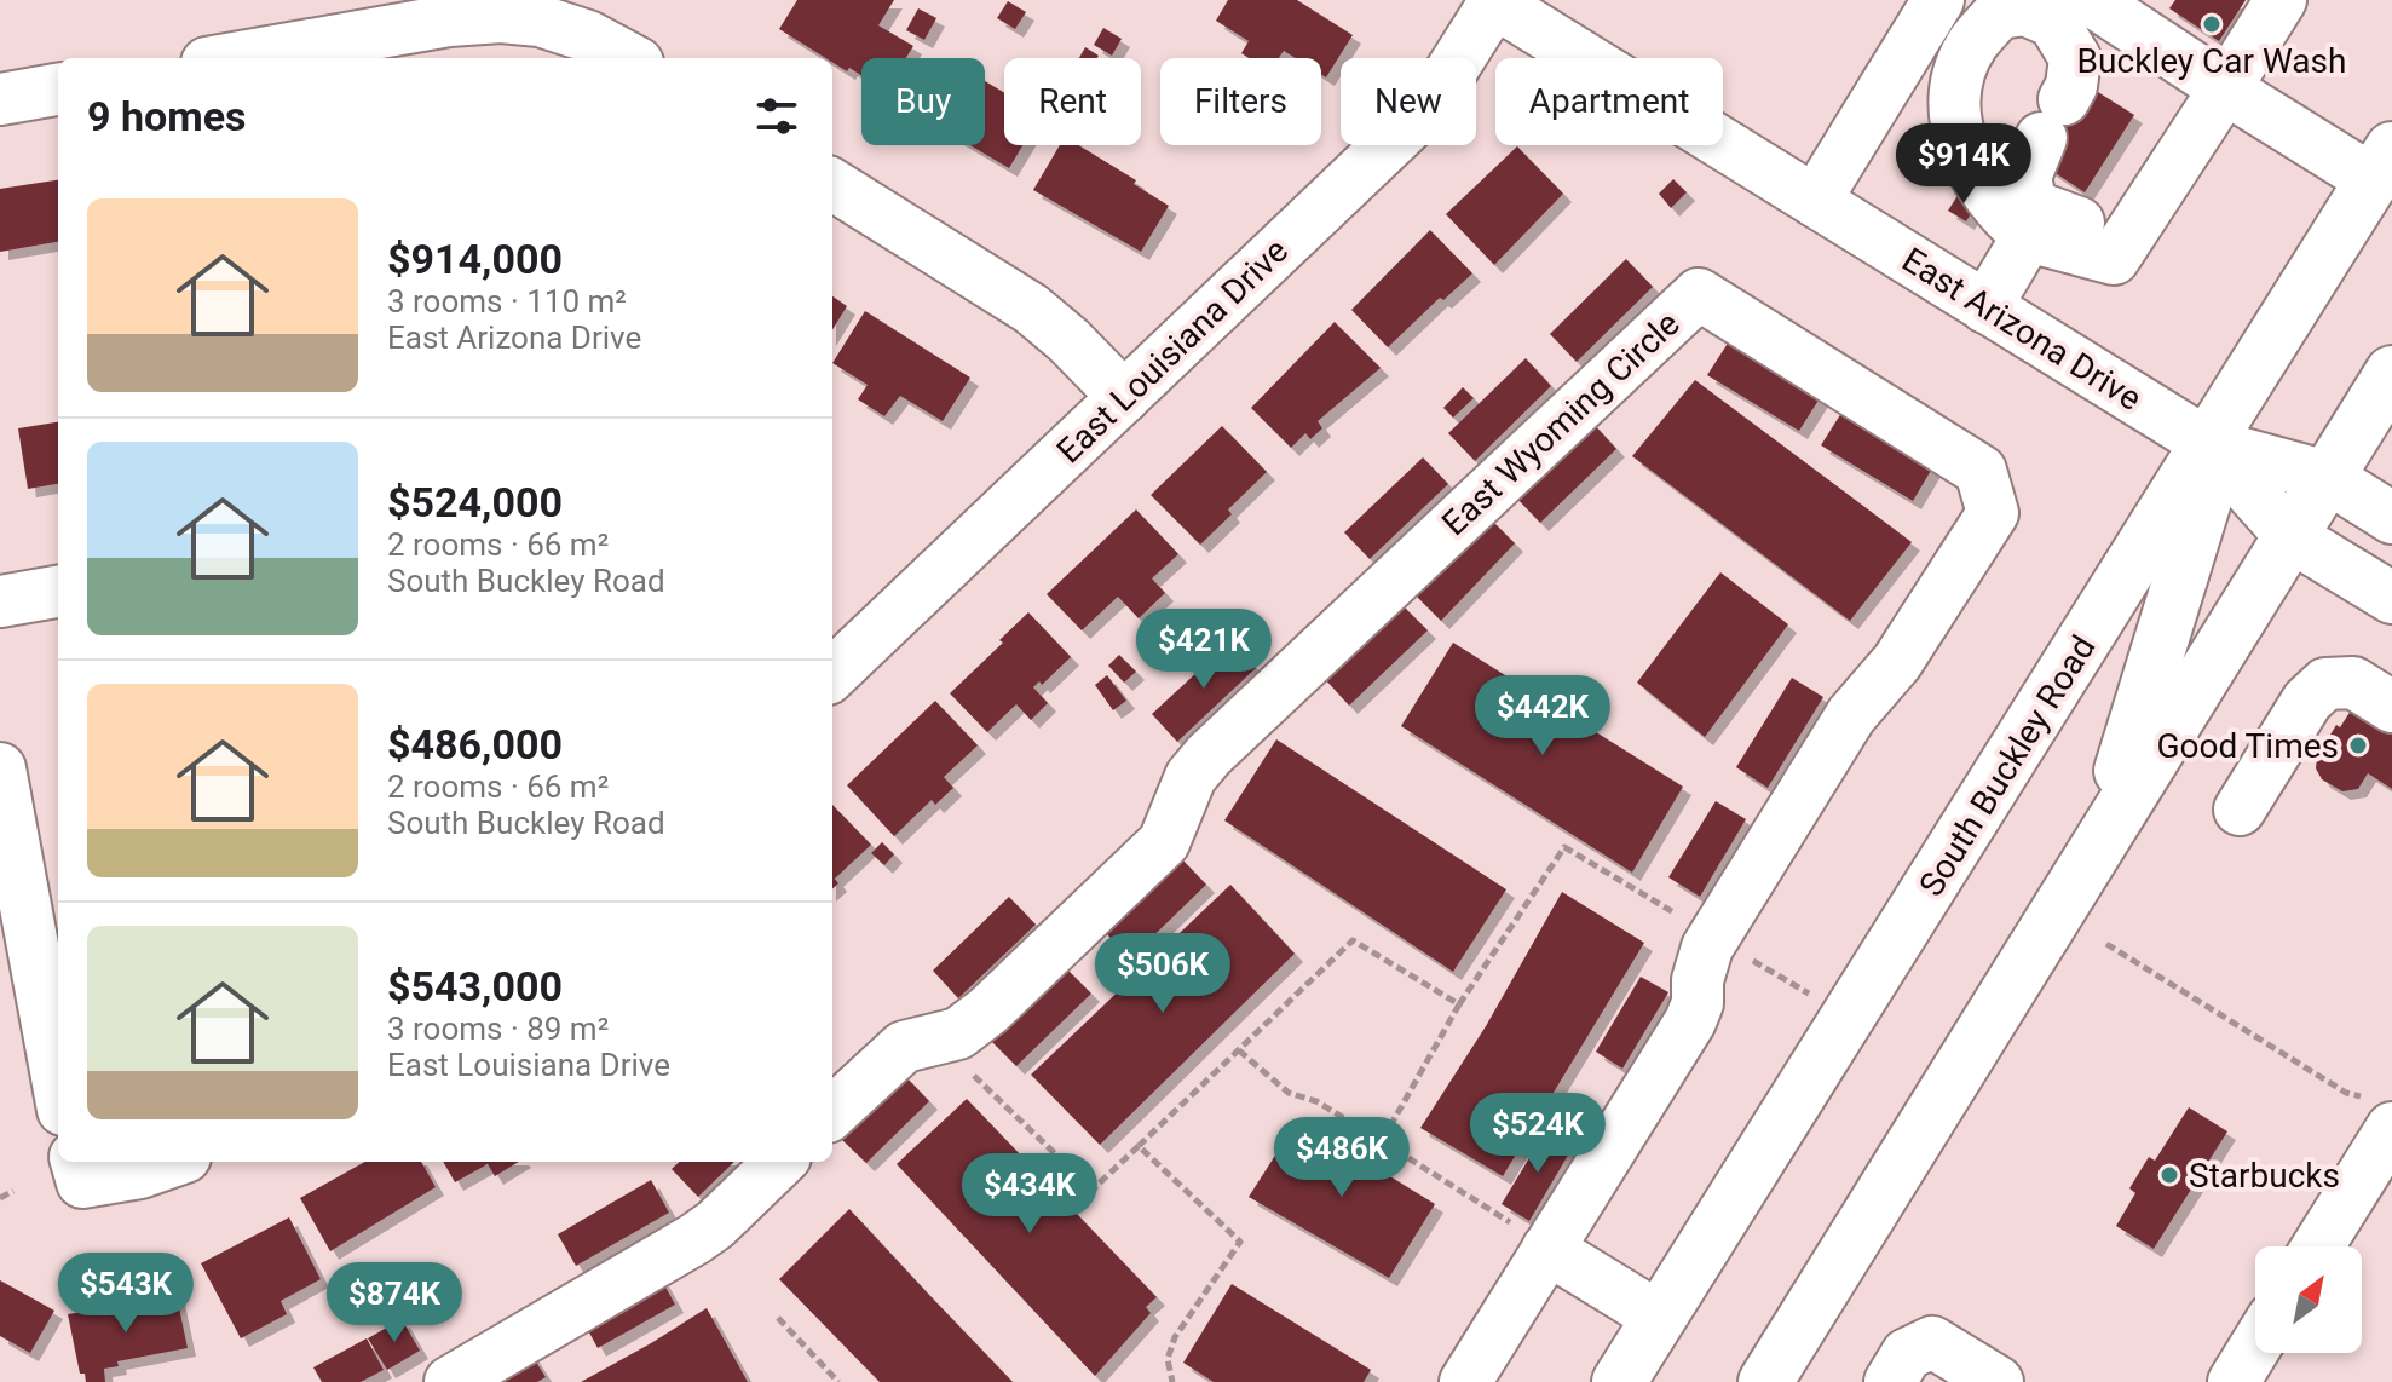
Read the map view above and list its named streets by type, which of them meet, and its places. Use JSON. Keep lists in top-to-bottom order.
{
  "streets": {
    "main road": ["South Buckley Road"],
    "street": ["East Arizona Drive", "East Louisiana Drive", "East Wyoming Circle"]
  },
  "crossings": [
    ["East Arizona Drive", "East Louisiana Drive"],
    ["East Arizona Drive", "South Buckley Road"]
  ],
  "places": ["Buckley Car Wash", "Good Times", "Starbucks"],
  "north": "top right",
  "page": {
    "chip": [
      "Buy",
      "Rent",
      "Filters",
      "New",
      "Apartment"
    ],
    "heading": "9 homes",
    "price": [
      "$914K",
      "$421K",
      "$442K",
      "$506K",
      "$524K",
      "$486K",
      "$434K",
      "$543K",
      "$874K"
    ],
    "list": [
      {
        "name": "$914,000",
        "note": "3 rooms · 110 m² · East Arizona Drive"
      },
      {
        "name": "$524,000",
        "note": "2 rooms · 66 m² · South Buckley Road"
      },
      {
        "name": "$486,000",
        "note": "2 rooms · 66 m² · South Buckley Road"
      },
      {
        "name": "$543,000",
        "note": "3 rooms · 89 m² · East Louisiana Drive"
      }
    ]
  }
}
